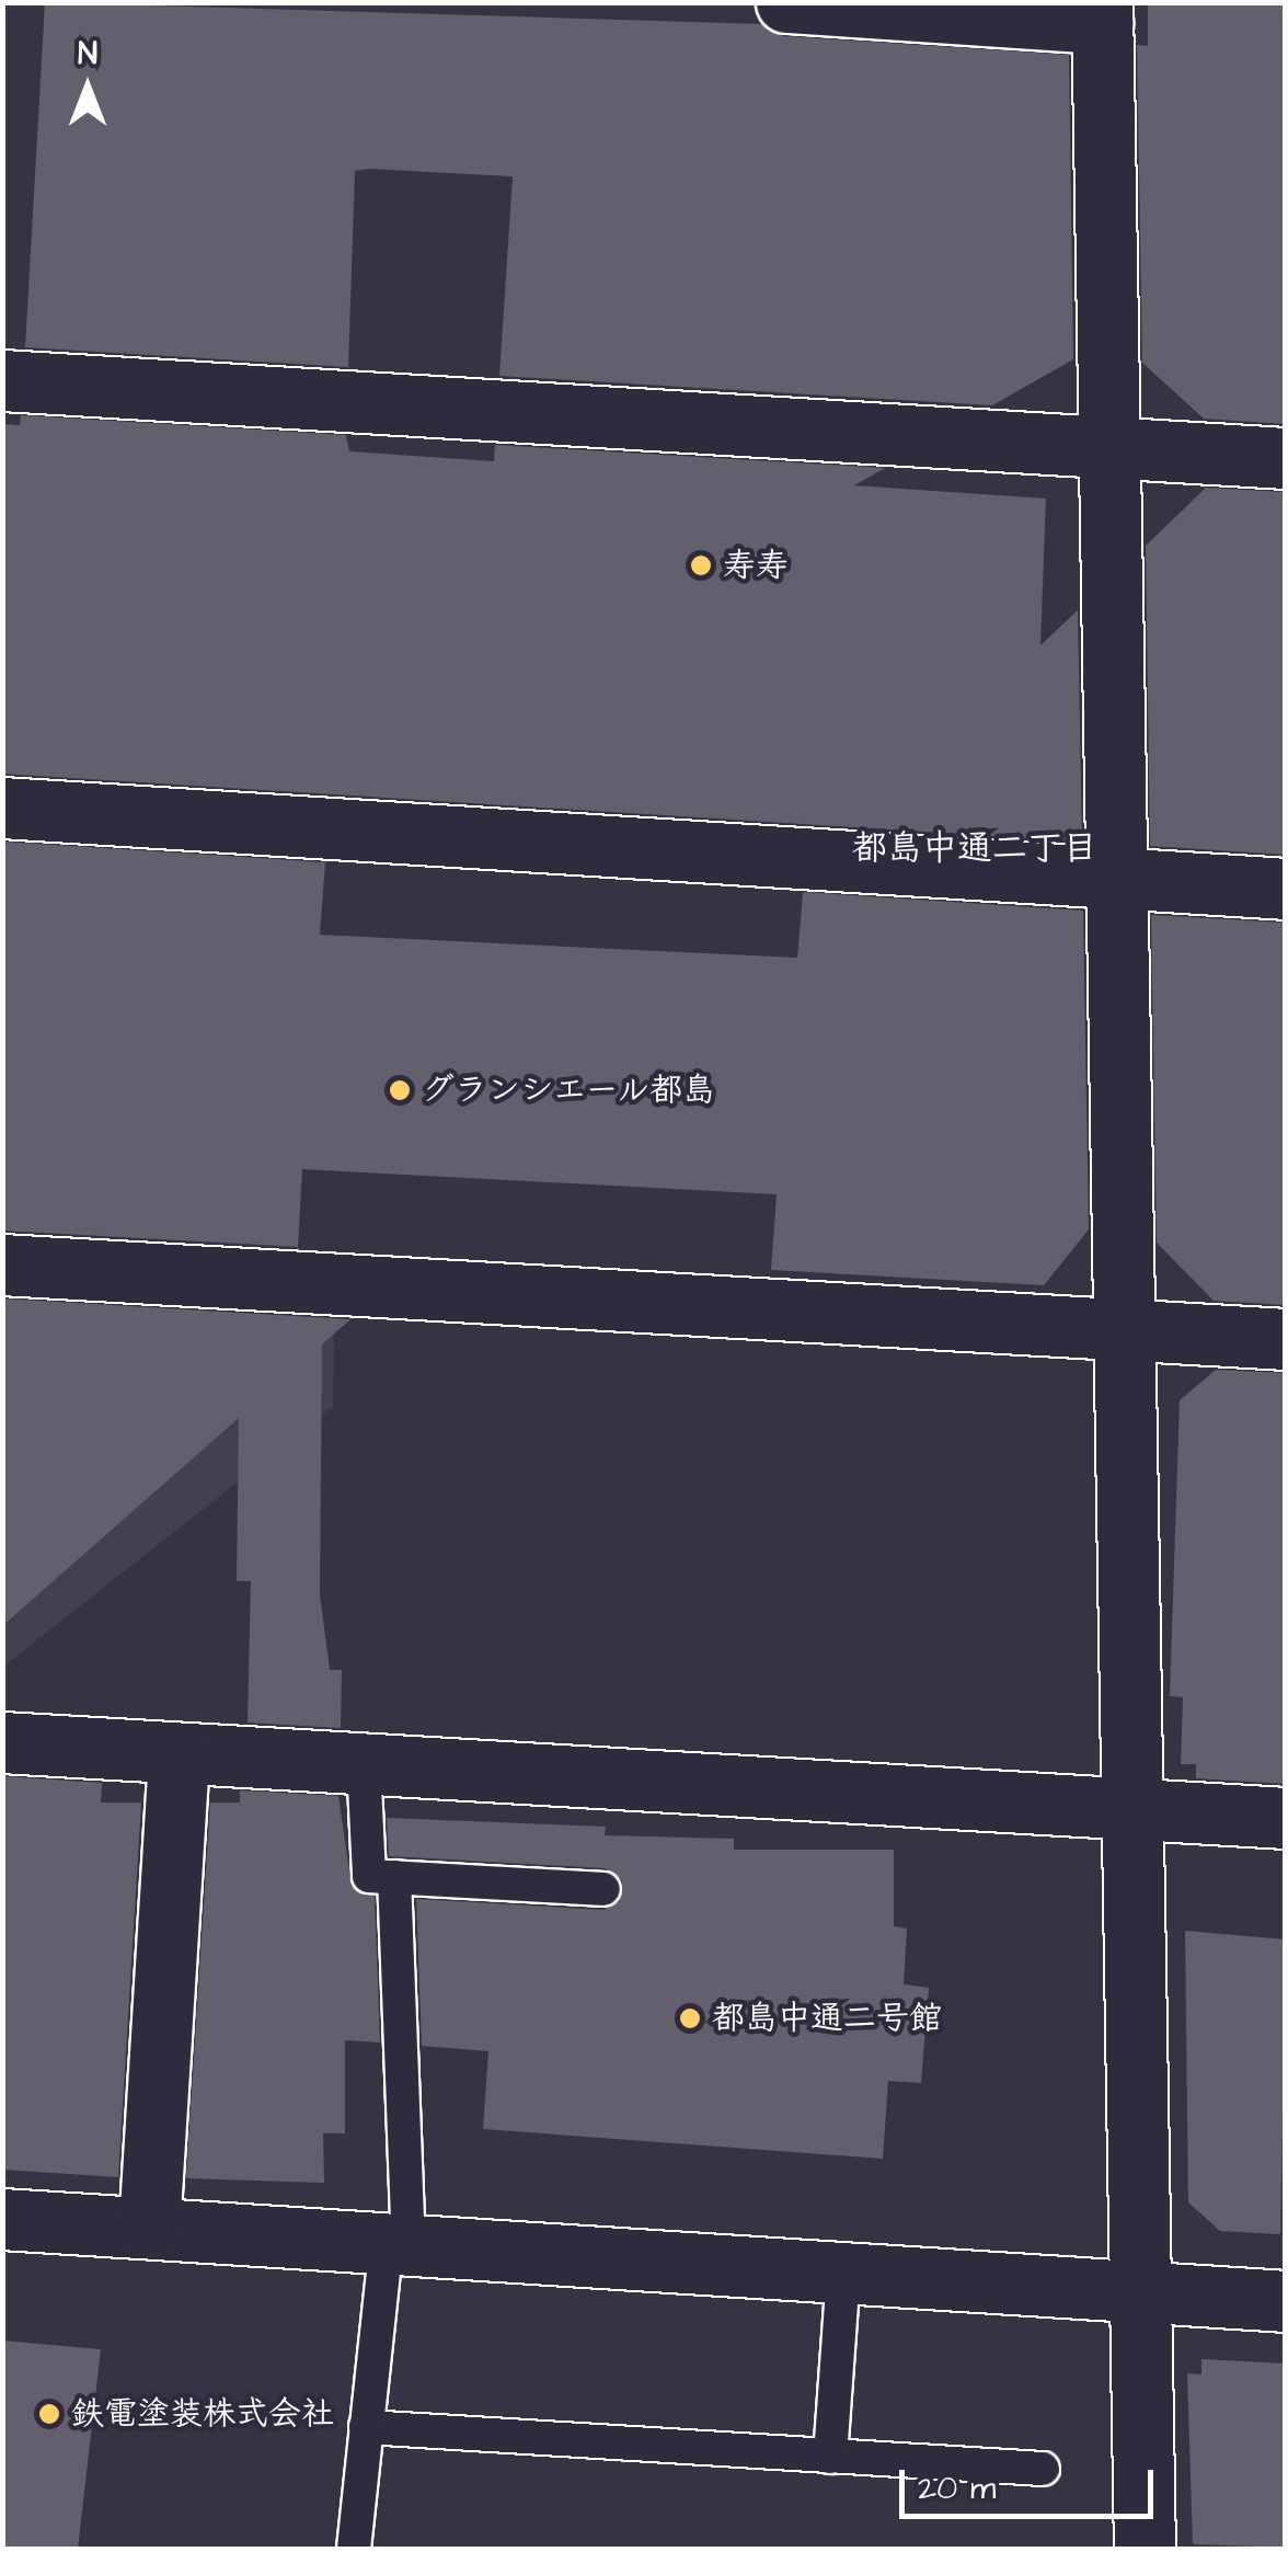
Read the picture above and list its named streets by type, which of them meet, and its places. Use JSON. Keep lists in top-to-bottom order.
{
  "districts": ["都島中通二丁目"],
  "places": [
    "寿寿",
    "グランシエール都島",
    "都島中通二号館",
    "鉄電塗装株式会社"
  ],
  "scale_bar": "20 m",
  "north": "top"
}
